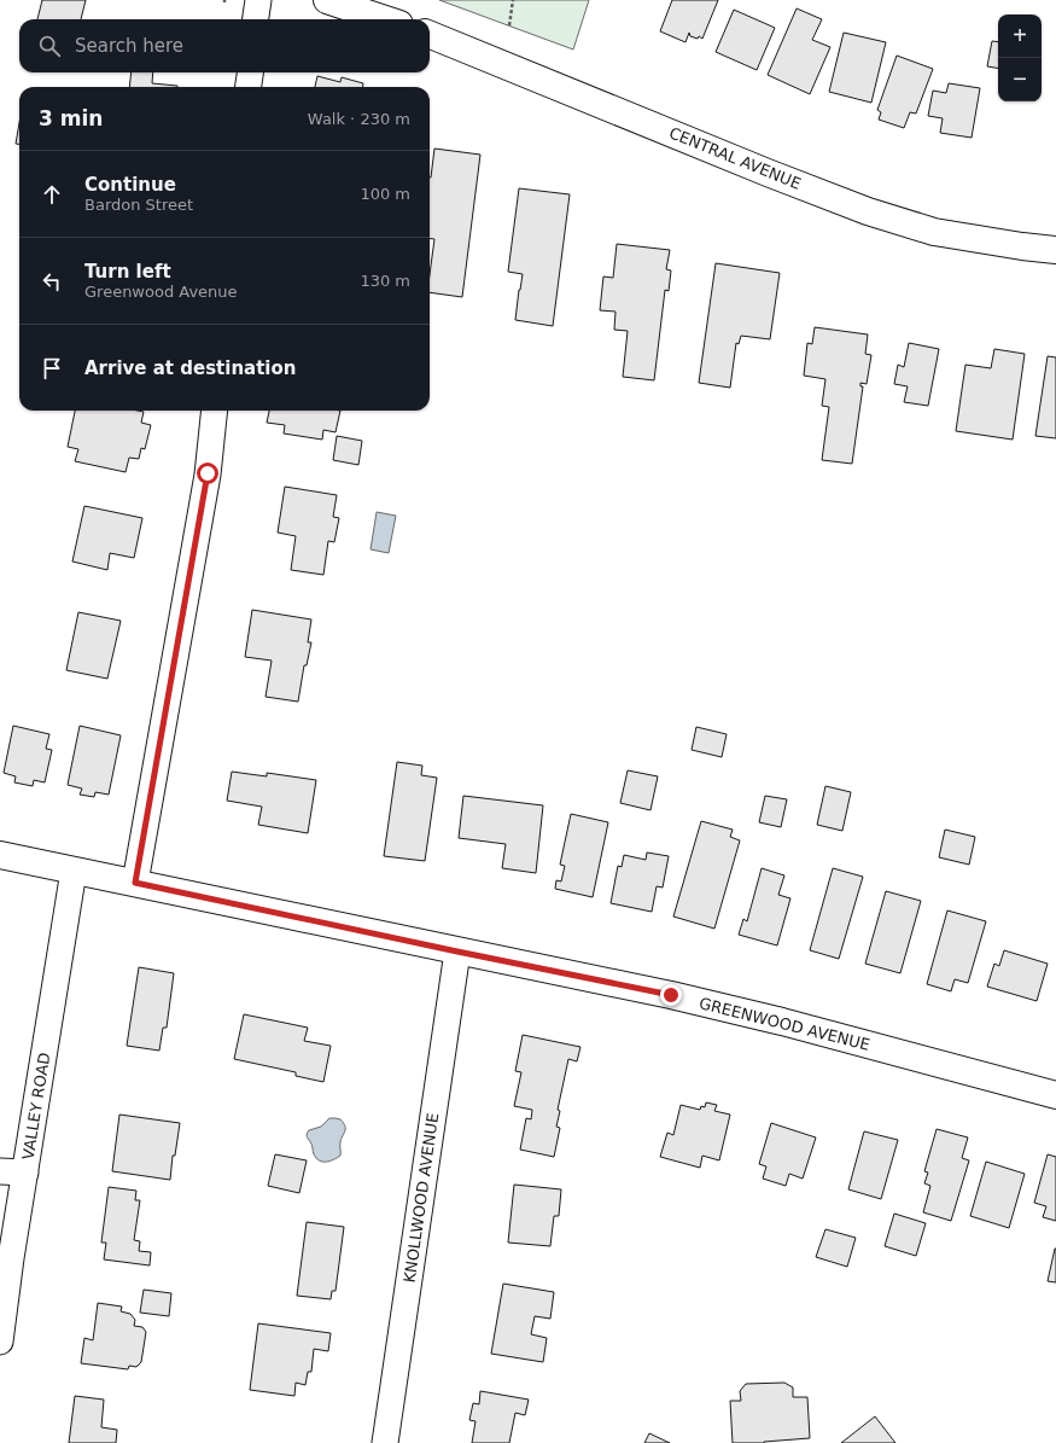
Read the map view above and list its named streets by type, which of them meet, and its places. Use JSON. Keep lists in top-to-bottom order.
{
  "streets": {
    "street": [
      "CENTRAL AVENUE",
      "GREENWOOD AVENUE",
      "VALLEY ROAD",
      "KNOLLWOOD AVENUE"
    ]
  },
  "crossings": [
    ["GREENWOOD AVENUE", "VALLEY ROAD"],
    ["GREENWOOD AVENUE", "KNOLLWOOD AVENUE"]
  ],
  "page": {
    "map_buttons": ["+", "−"],
    "search": "Search here",
    "heading": ["3 min", "Walk · 230 m"],
    "list": [
      ["Continue", "Bardon Street", "100 m"],
      ["Turn left", "Greenwood Avenue", "130 m"],
      "Arrive at destination"
    ]
  }
}
